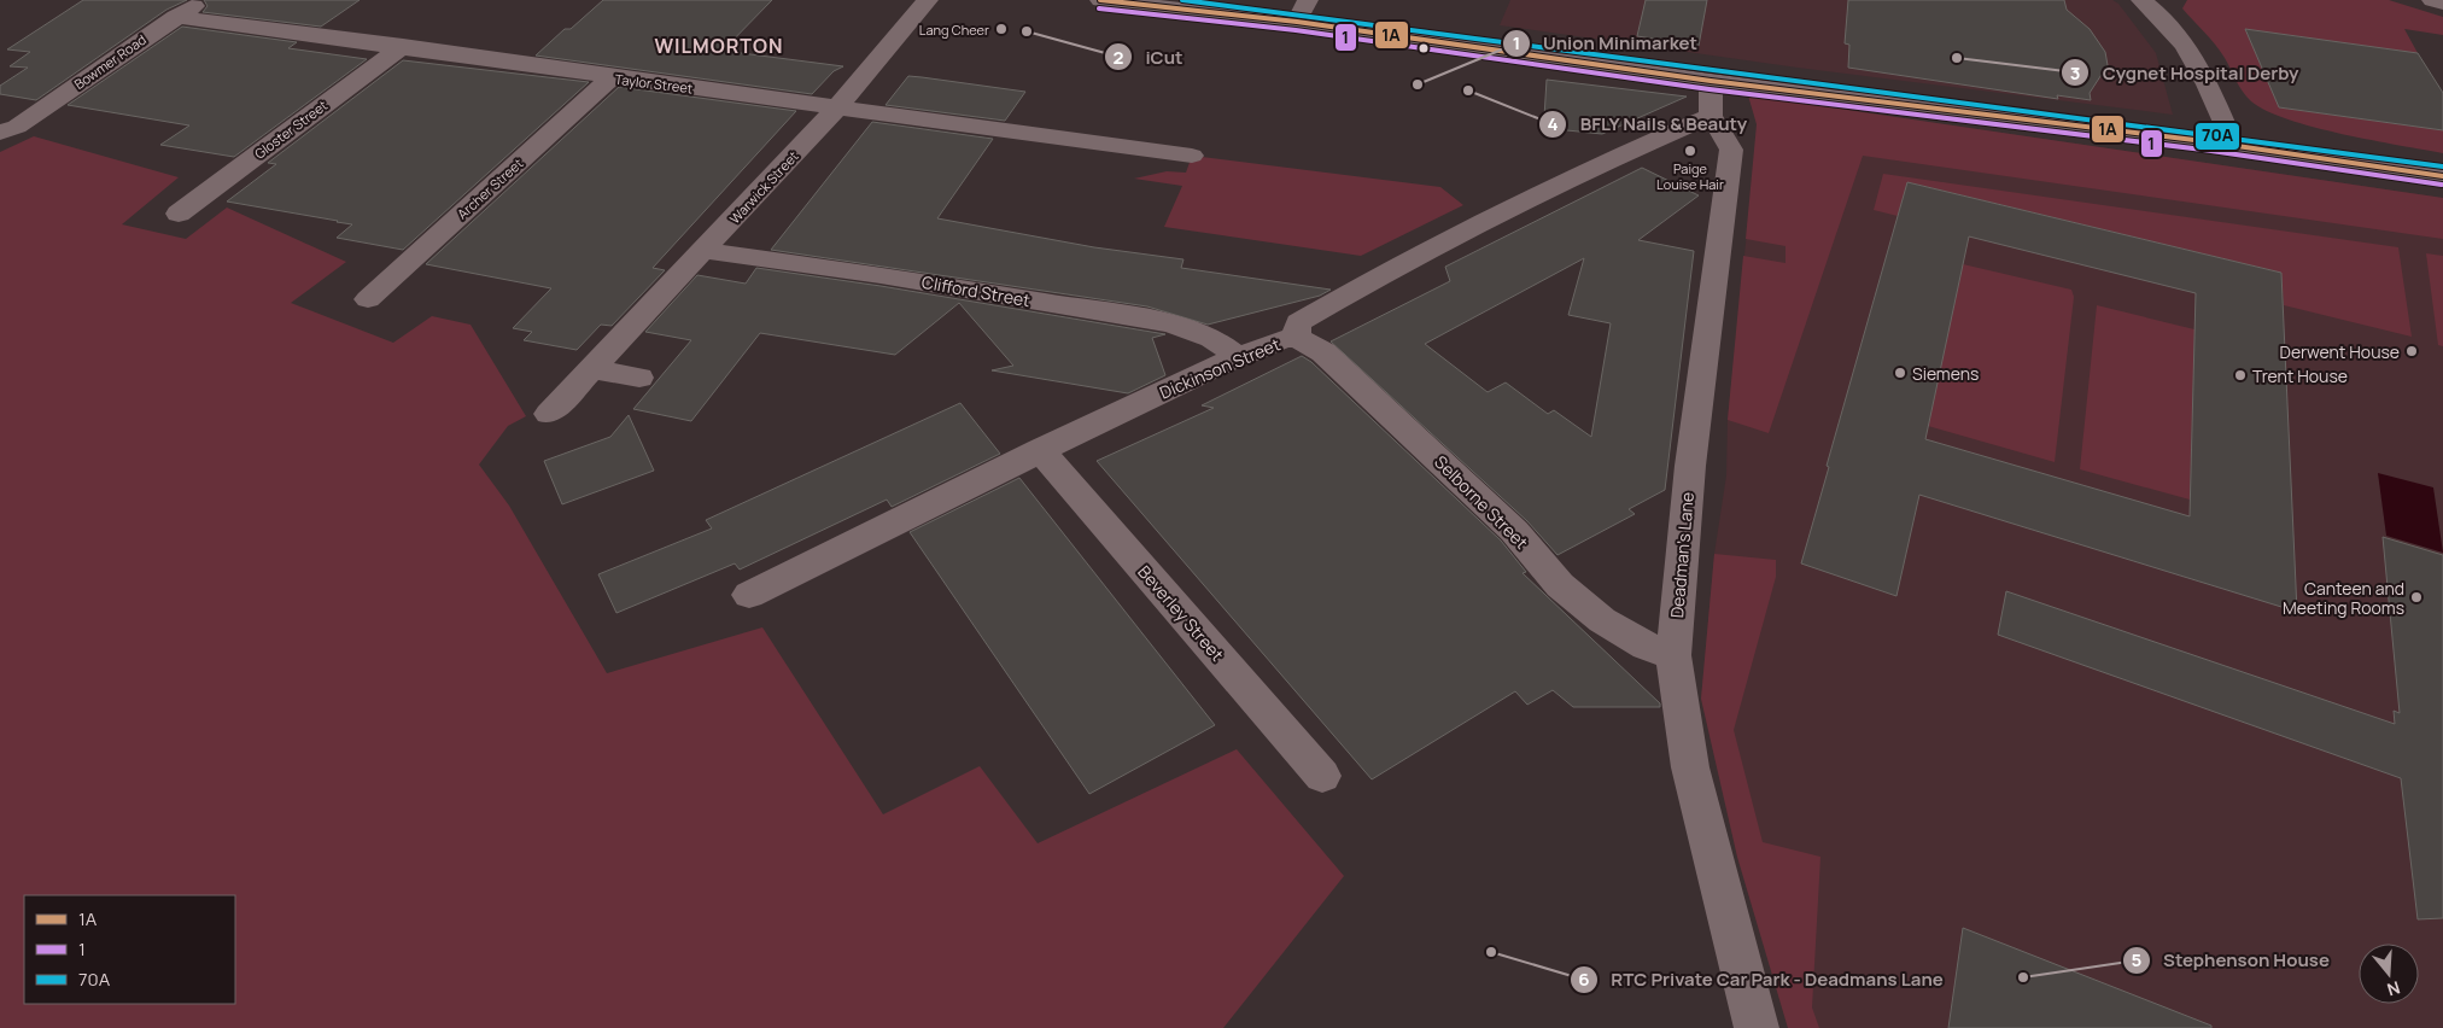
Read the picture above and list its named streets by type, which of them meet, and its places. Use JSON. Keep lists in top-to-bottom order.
{
  "streets": {
    "street": [
      "Bowmer Road",
      "Taylor Street",
      "Gloster Street",
      "Warwick Street",
      "Archer Street",
      "Clifford Street",
      "Dickinson Street",
      "Selborne Street",
      "Deadman's Lane",
      "Beverley Street"
    ]
  },
  "crossings": [
    ["Bowmer Road", "Taylor Street"],
    ["Taylor Street", "Gloster Street"],
    ["Taylor Street", "Warwick Street"],
    ["Taylor Street", "Archer Street"],
    ["Warwick Street", "Clifford Street"],
    ["Clifford Street", "Dickinson Street"],
    ["Dickinson Street", "Selborne Street"],
    ["Dickinson Street", "Deadman's Lane"],
    ["Dickinson Street", "Beverley Street"],
    ["Selborne Street", "Deadman's Lane"]
  ],
  "districts": ["WILMORTON"],
  "places": [
    "Lang Cheer",
    "iCut",
    "Cygnet Hospital Derby",
    "Union Minimarket",
    "BFLY Nails & Beauty",
    "Paige Louise Hair",
    "Derwent House",
    "Siemens",
    "Trent House",
    "Canteen and Meeting Rooms",
    "RTC Private Car Park - Deadmans Lane",
    "Stephenson House"
  ],
  "lines": ["transit line 1A", "transit line 70A", "transit line 1"],
  "legend": ["1A", "1", "70A"],
  "north": "bottom"
}
